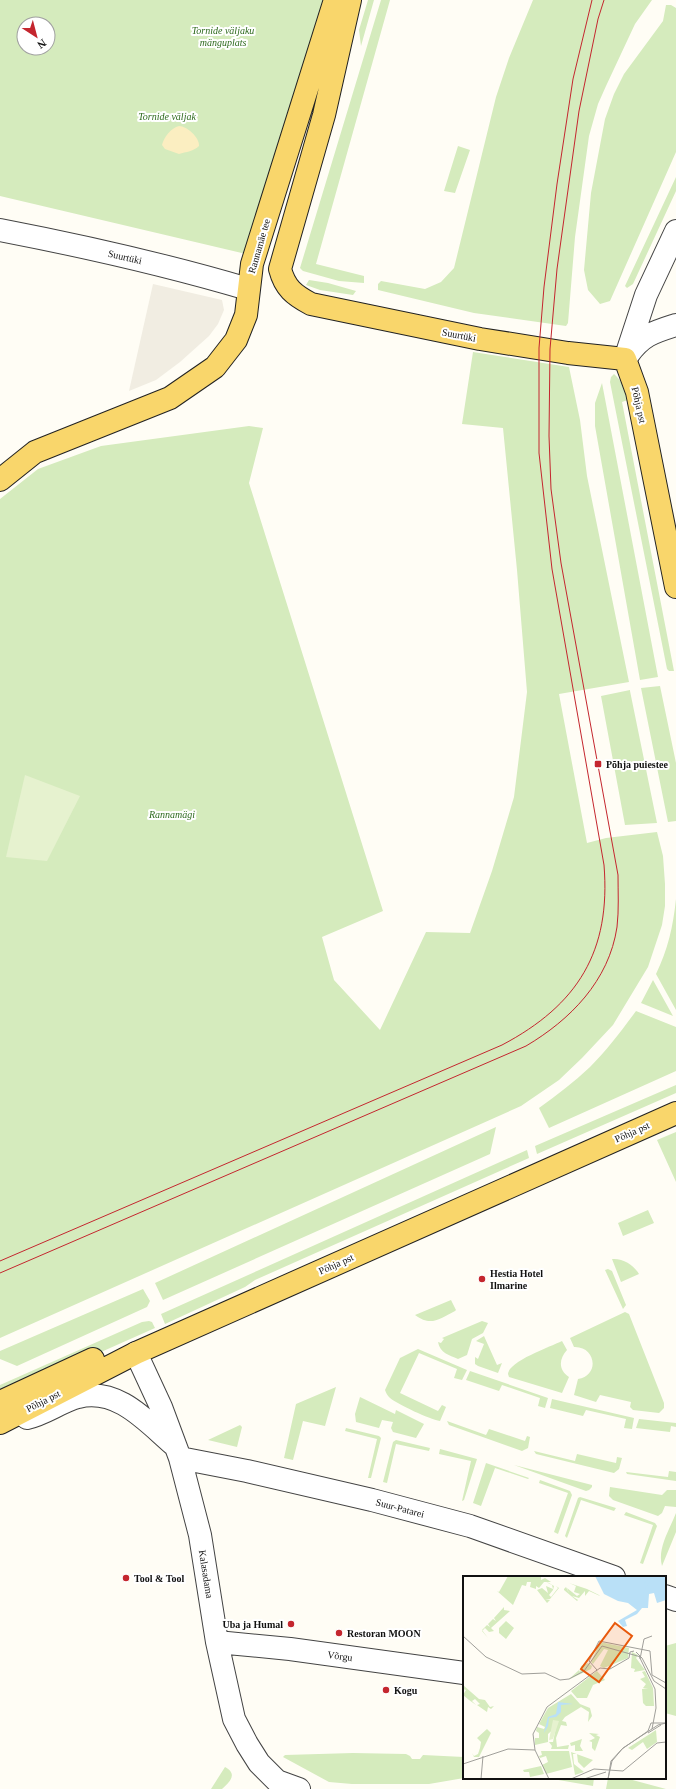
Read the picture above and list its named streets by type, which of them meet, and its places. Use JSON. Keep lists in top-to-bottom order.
{
  "streets": {
    "main road": ["Rannamäe tee", "Suurtüki", "Põhja pst"],
    "street": ["Suur-Patarei", "Kalasadama", "Võrgu"]
  },
  "crossings": [
    ["Rannamäe tee", "Suurtüki"],
    ["Suurtüki", "Põhja pst"],
    ["Põhja pst", "Kalasadama"],
    ["Suur-Patarei", "Kalasadama"],
    ["Kalasadama", "Võrgu"]
  ],
  "parks": ["Tornide väljaku mänguplats", "Tornide väljak", "Rannamägi"],
  "places": {
    "transit": ["Põhja puiestee"],
    "other": [
      "Hestia Hotel Ilmarine",
      "Tool & Tool",
      "Uba ja Humal",
      "Restoran MOON",
      "Kogu"
    ]
  },
  "north": "bottom right"
}
